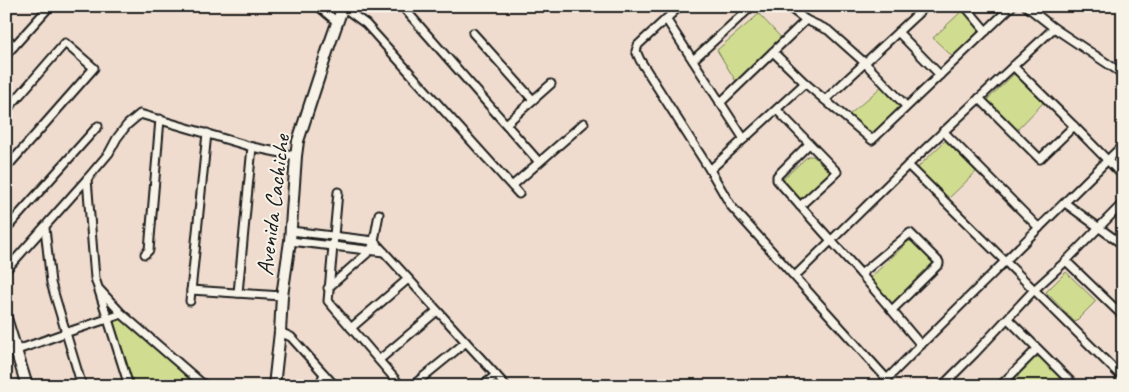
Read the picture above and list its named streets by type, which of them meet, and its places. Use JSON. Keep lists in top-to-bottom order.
{
  "streets": {
    "street": ["Avenida Cachiche"]
  }
}
